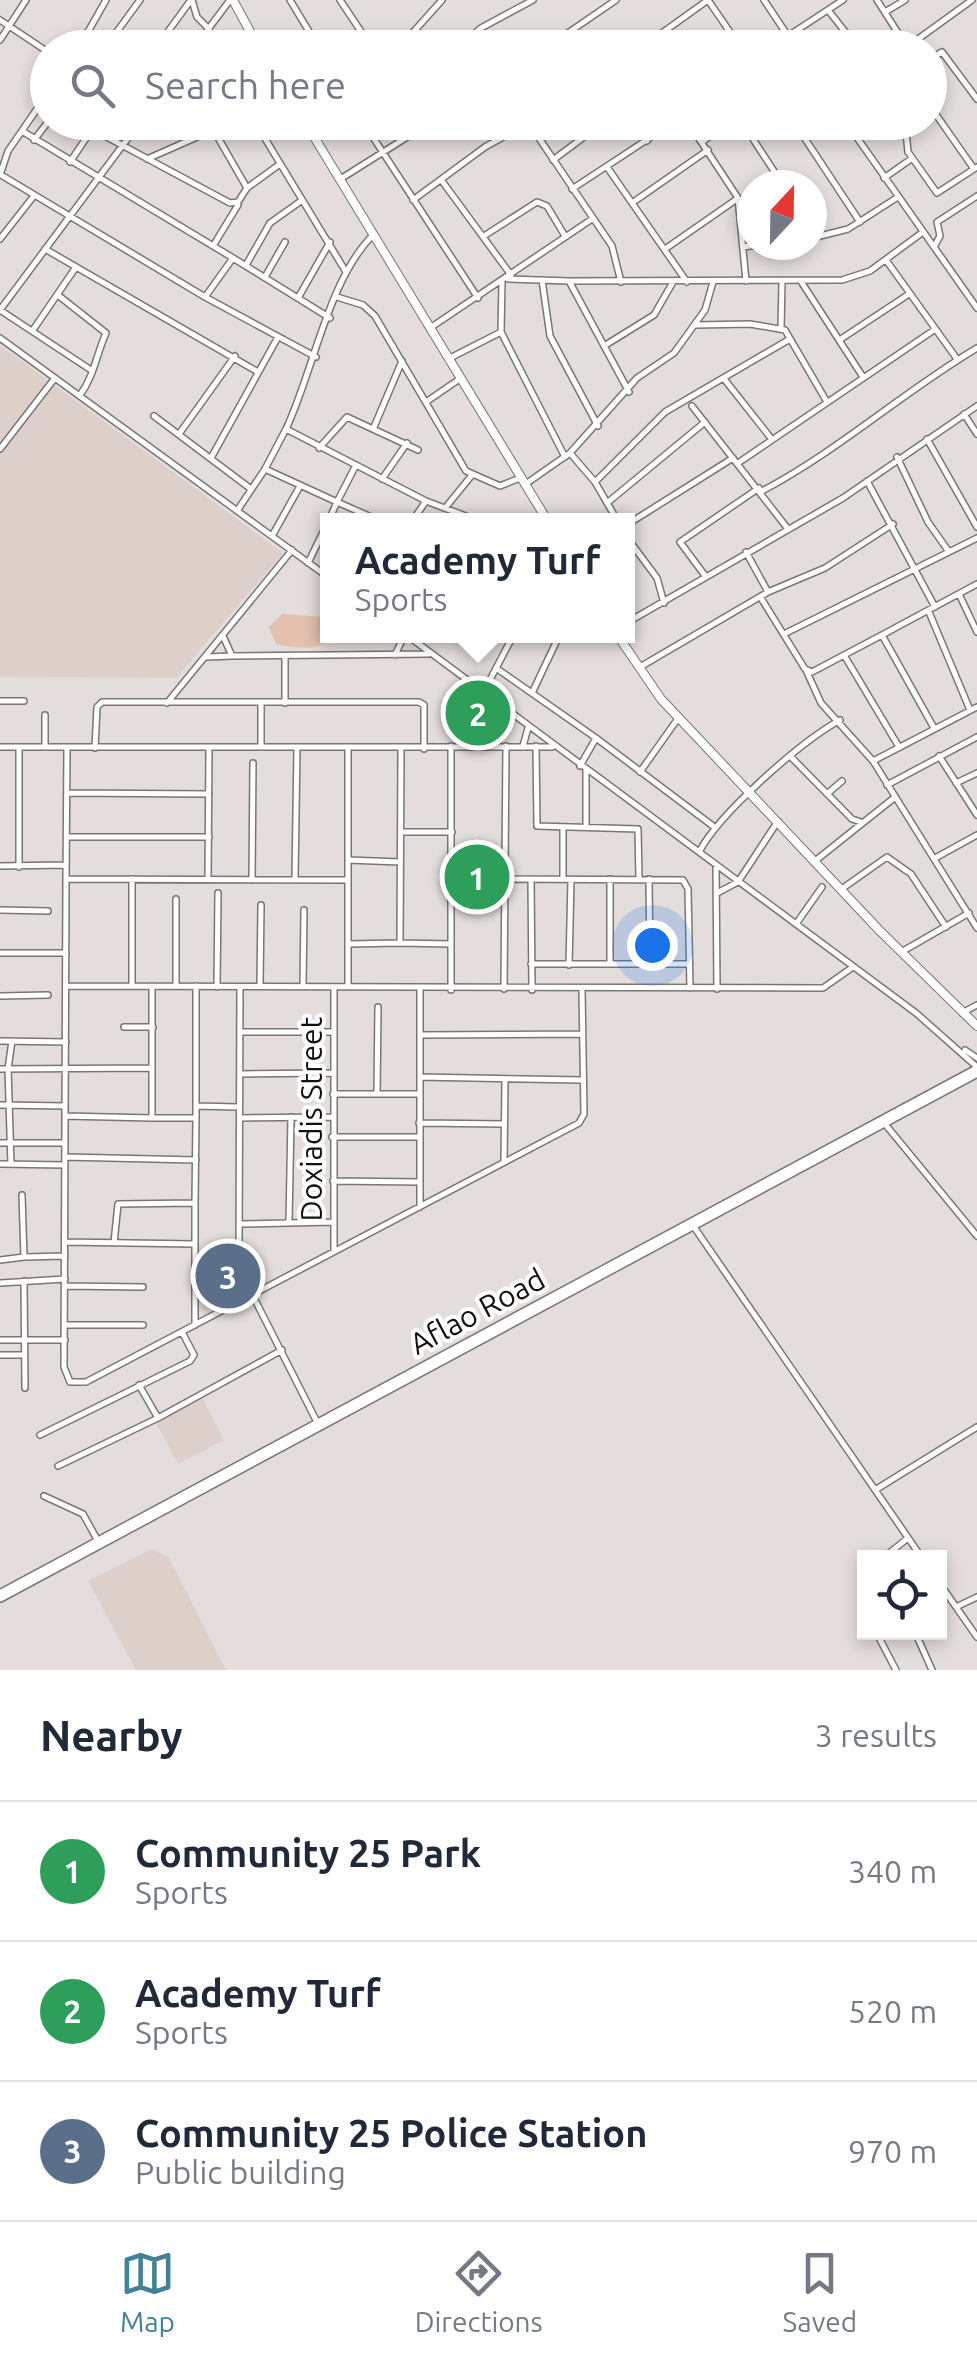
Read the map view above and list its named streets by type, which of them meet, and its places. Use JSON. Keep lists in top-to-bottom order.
{
  "streets": {
    "highway": ["Aflao Road"],
    "street": ["Doxiadis Street"]
  },
  "north": "top",
  "page": {
    "search": "Search here",
    "popup": ["Academy Turf", "Sports"],
    "pins": ["2", "1", "3"],
    "heading": ["Nearby", "3 results"],
    "list": [
      {
        "mark": "1",
        "name": "Community 25 Park",
        "note": "Sports",
        "value": "340 m"
      },
      {
        "mark": "2",
        "name": "Academy Turf",
        "note": "Sports",
        "value": "520 m"
      },
      {
        "mark": "3",
        "name": "Community 25 Police Station",
        "note": "Public building",
        "value": "970 m"
      }
    ],
    "nav": ["Map", "Directions", "Saved"]
  }
}
